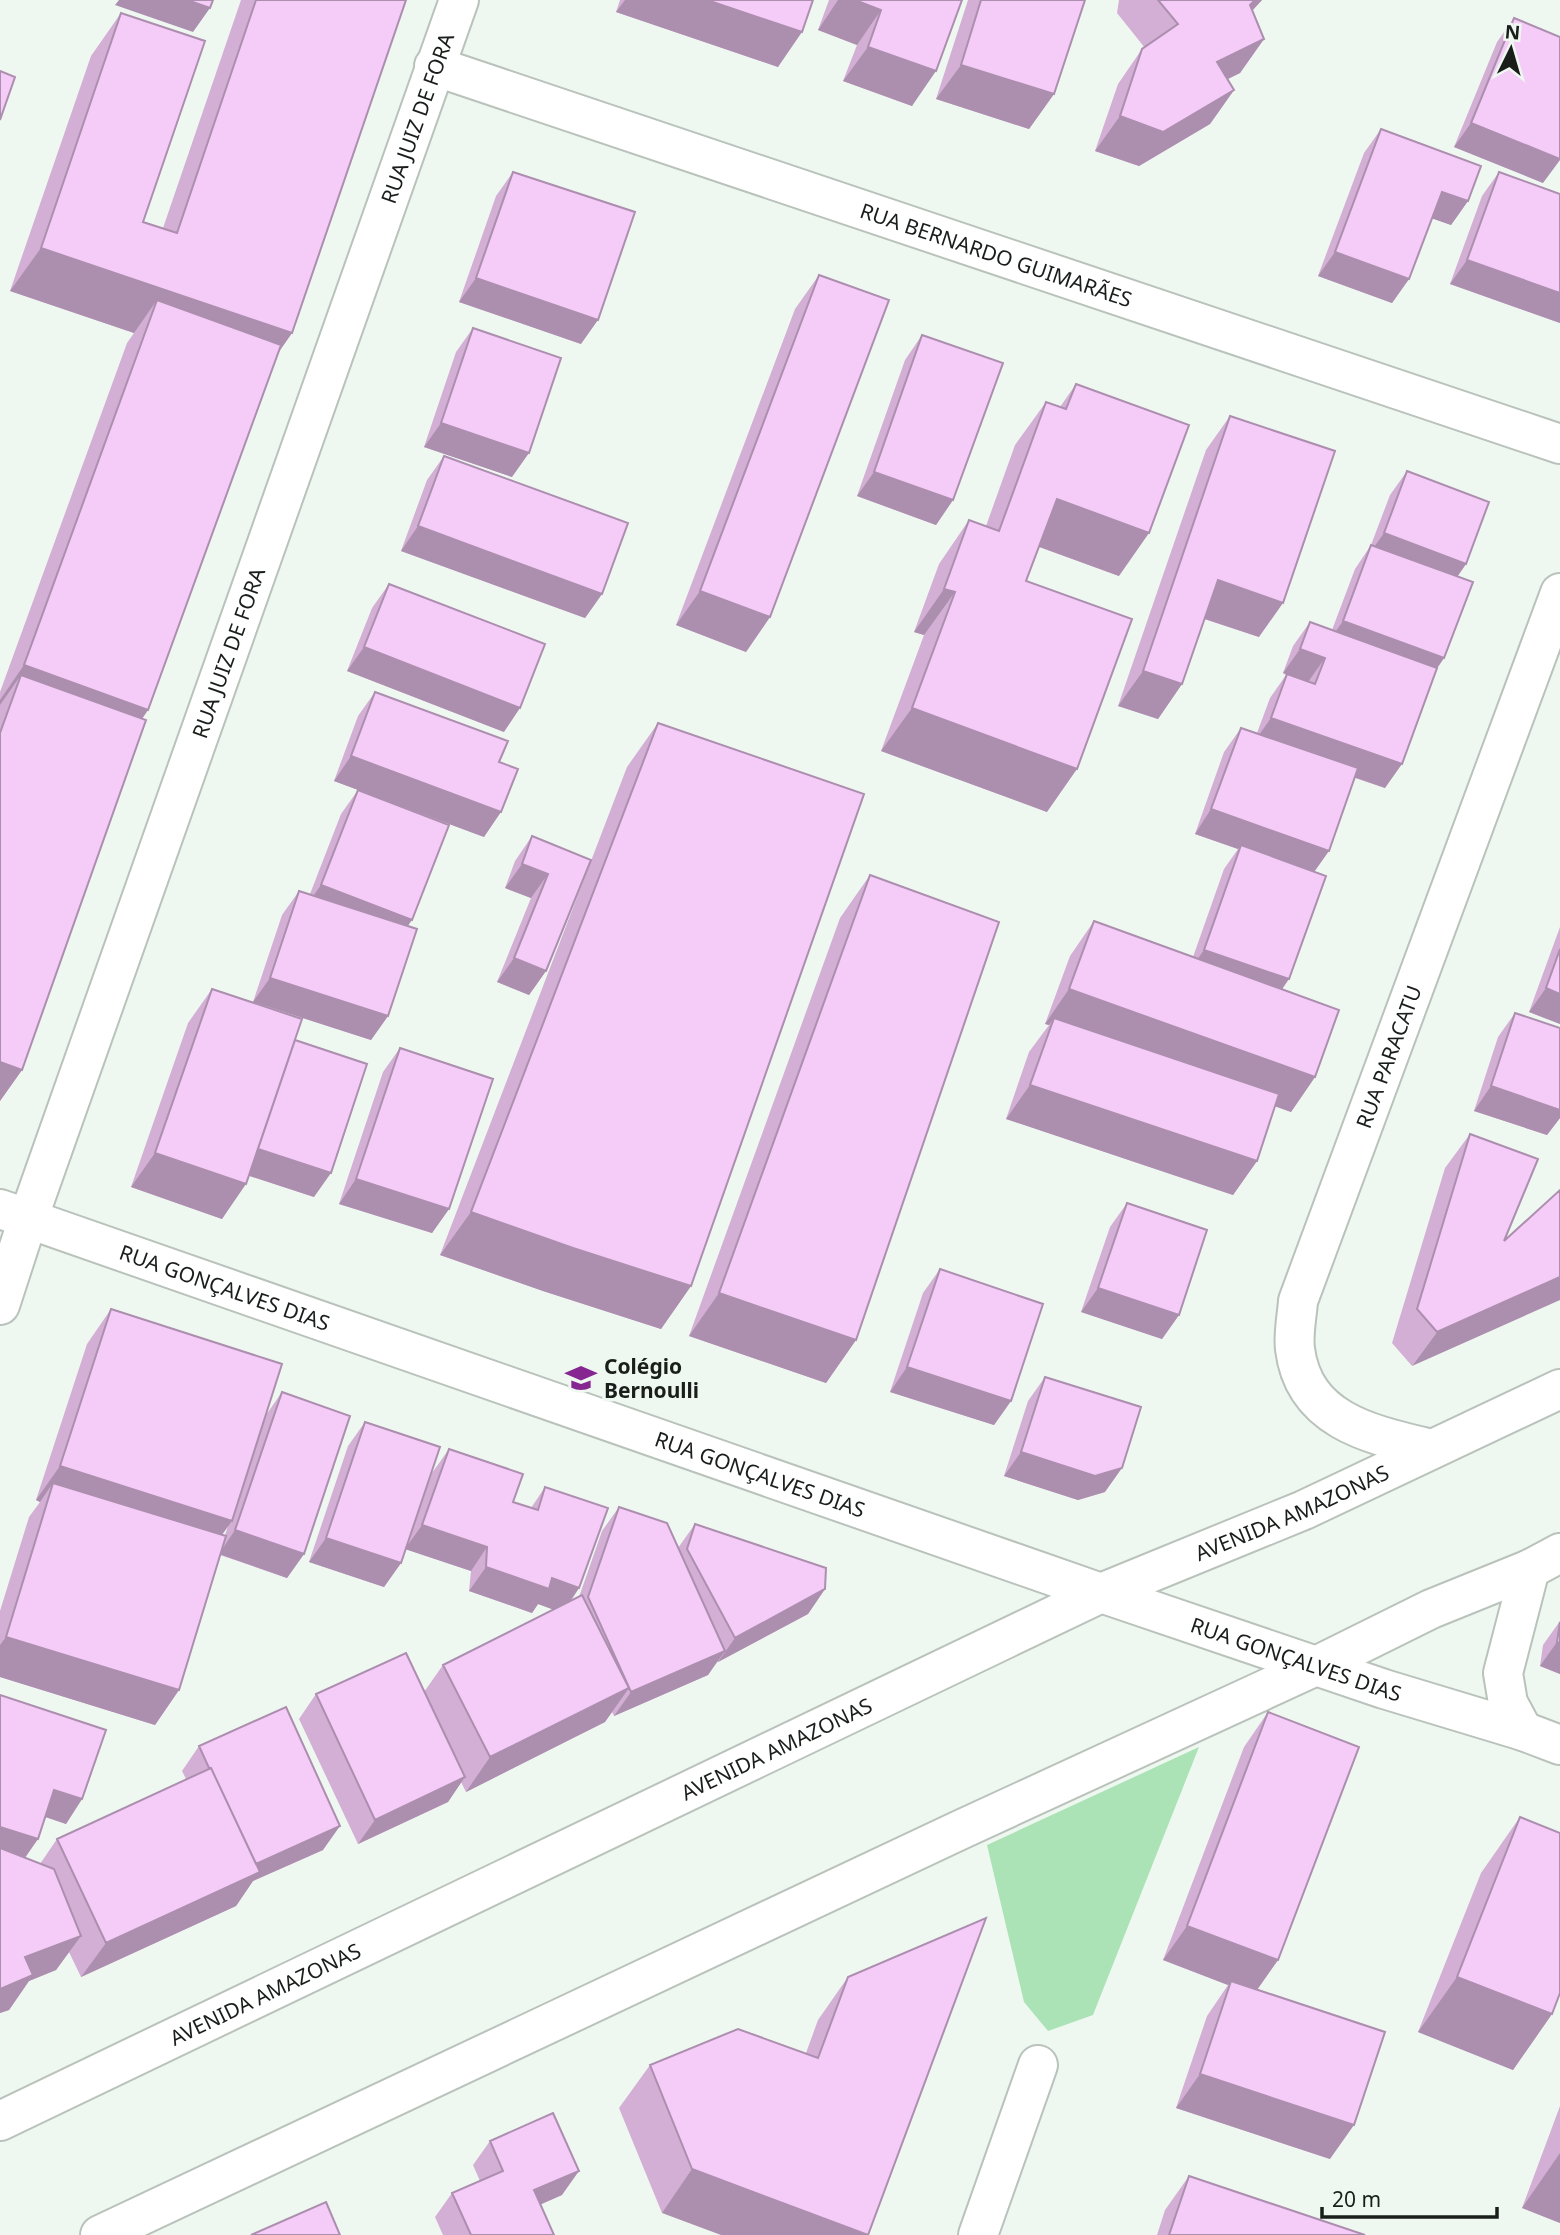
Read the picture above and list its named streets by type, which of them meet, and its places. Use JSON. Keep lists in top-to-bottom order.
{
  "streets": {
    "street": [
      "RUA JUIZ DE FORA",
      "RUA BERNARDO GUIMARÃES",
      "RUA PARACATU",
      "RUA GONÇALVES DIAS",
      "AVENIDA AMAZONAS"
    ]
  },
  "crossings": [
    ["RUA JUIZ DE FORA", "RUA BERNARDO GUIMARÃES"],
    ["RUA JUIZ DE FORA", "RUA GONÇALVES DIAS"],
    ["RUA PARACATU", "AVENIDA AMAZONAS"],
    ["RUA GONÇALVES DIAS", "AVENIDA AMAZONAS"]
  ],
  "places": {
    "school or university": ["Colégio Bernoulli"]
  },
  "scale_bar": "20 m",
  "north": "top"
}
